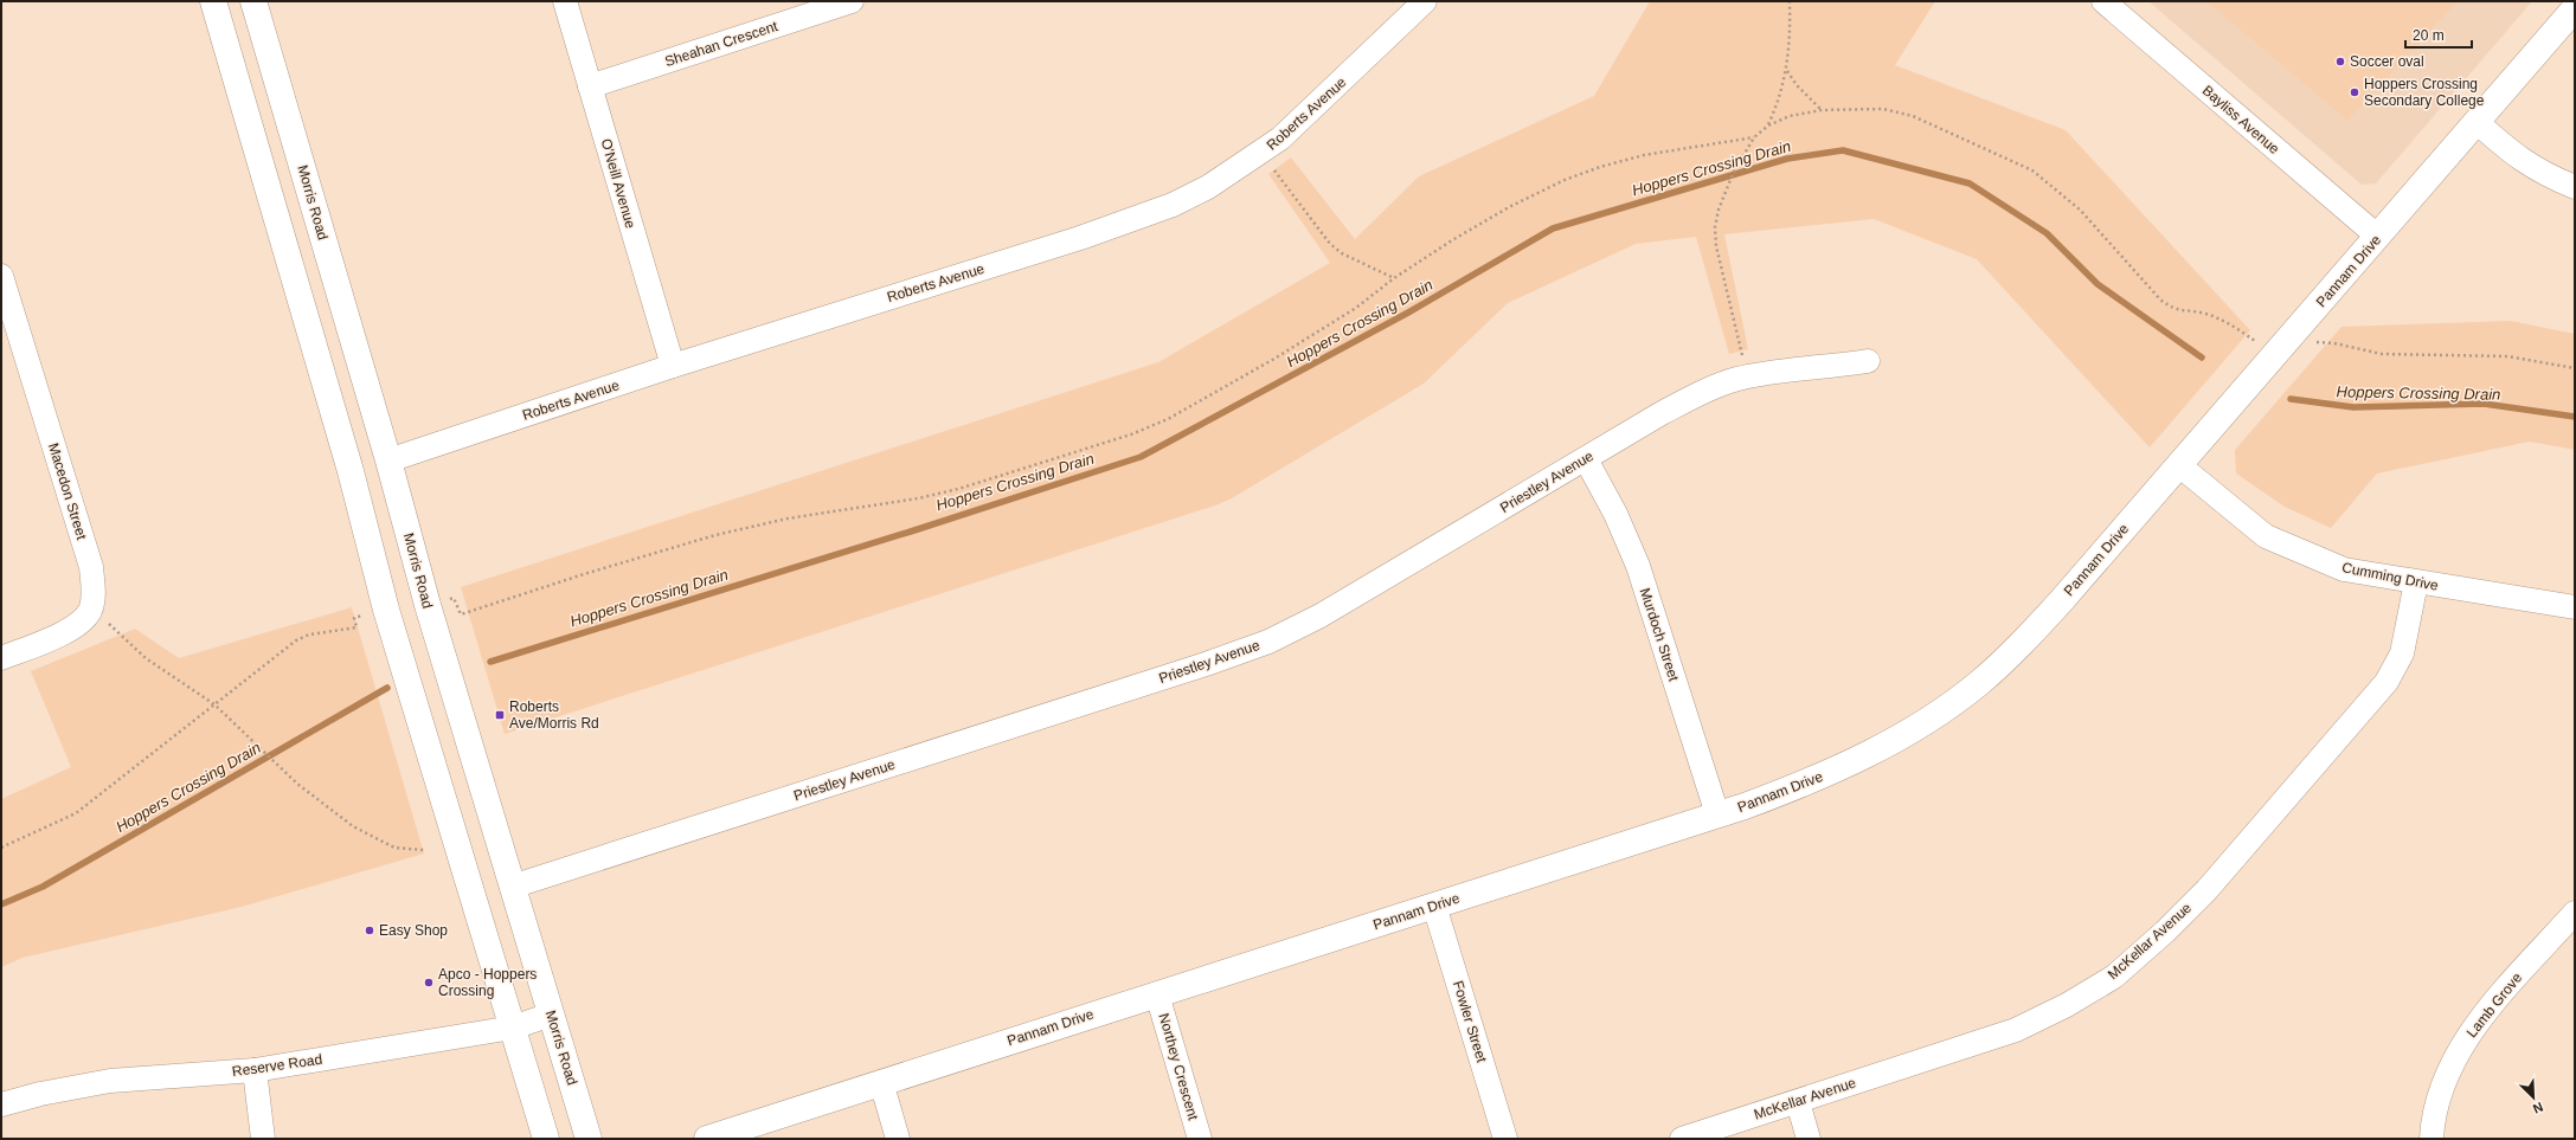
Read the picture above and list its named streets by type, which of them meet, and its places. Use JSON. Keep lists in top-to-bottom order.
{
  "streets": {
    "street": [
      "Sheahan Crescent",
      "Roberts Avenue",
      "Bayliss Avenue",
      "O'Neill Avenue",
      "Morris Road",
      "Pannam Drive",
      "Priestley Avenue",
      "Macedon Street",
      "Cumming Drive",
      "Murdoch Street",
      "McKellar Avenue",
      "Lamb Grove",
      "Fowler Street",
      "Reserve Road",
      "Northey Crescent"
    ]
  },
  "crossings": [
    ["Sheahan Crescent", "O'Neill Avenue"],
    ["Roberts Avenue", "O'Neill Avenue"],
    ["Roberts Avenue", "Morris Road"],
    ["Bayliss Avenue", "Pannam Drive"],
    ["Morris Road", "Priestley Avenue"],
    ["Morris Road", "Reserve Road"],
    ["Pannam Drive", "Cumming Drive"],
    ["Pannam Drive", "Murdoch Street"],
    ["Pannam Drive", "Fowler Street"],
    ["Pannam Drive", "Northey Crescent"],
    ["Priestley Avenue", "Murdoch Street"],
    ["Cumming Drive", "McKellar Avenue"]
  ],
  "water": ["Hoppers Crossing Drain"],
  "places": {
    "other": [
      "Soccer oval",
      "Hoppers Crossing Secondary College",
      "Easy Shop",
      "Apco - Hoppers Crossing"
    ],
    "transit": ["Roberts Ave/Morris Rd"]
  },
  "scale_bar": "20 m",
  "north": "bottom right"
}
